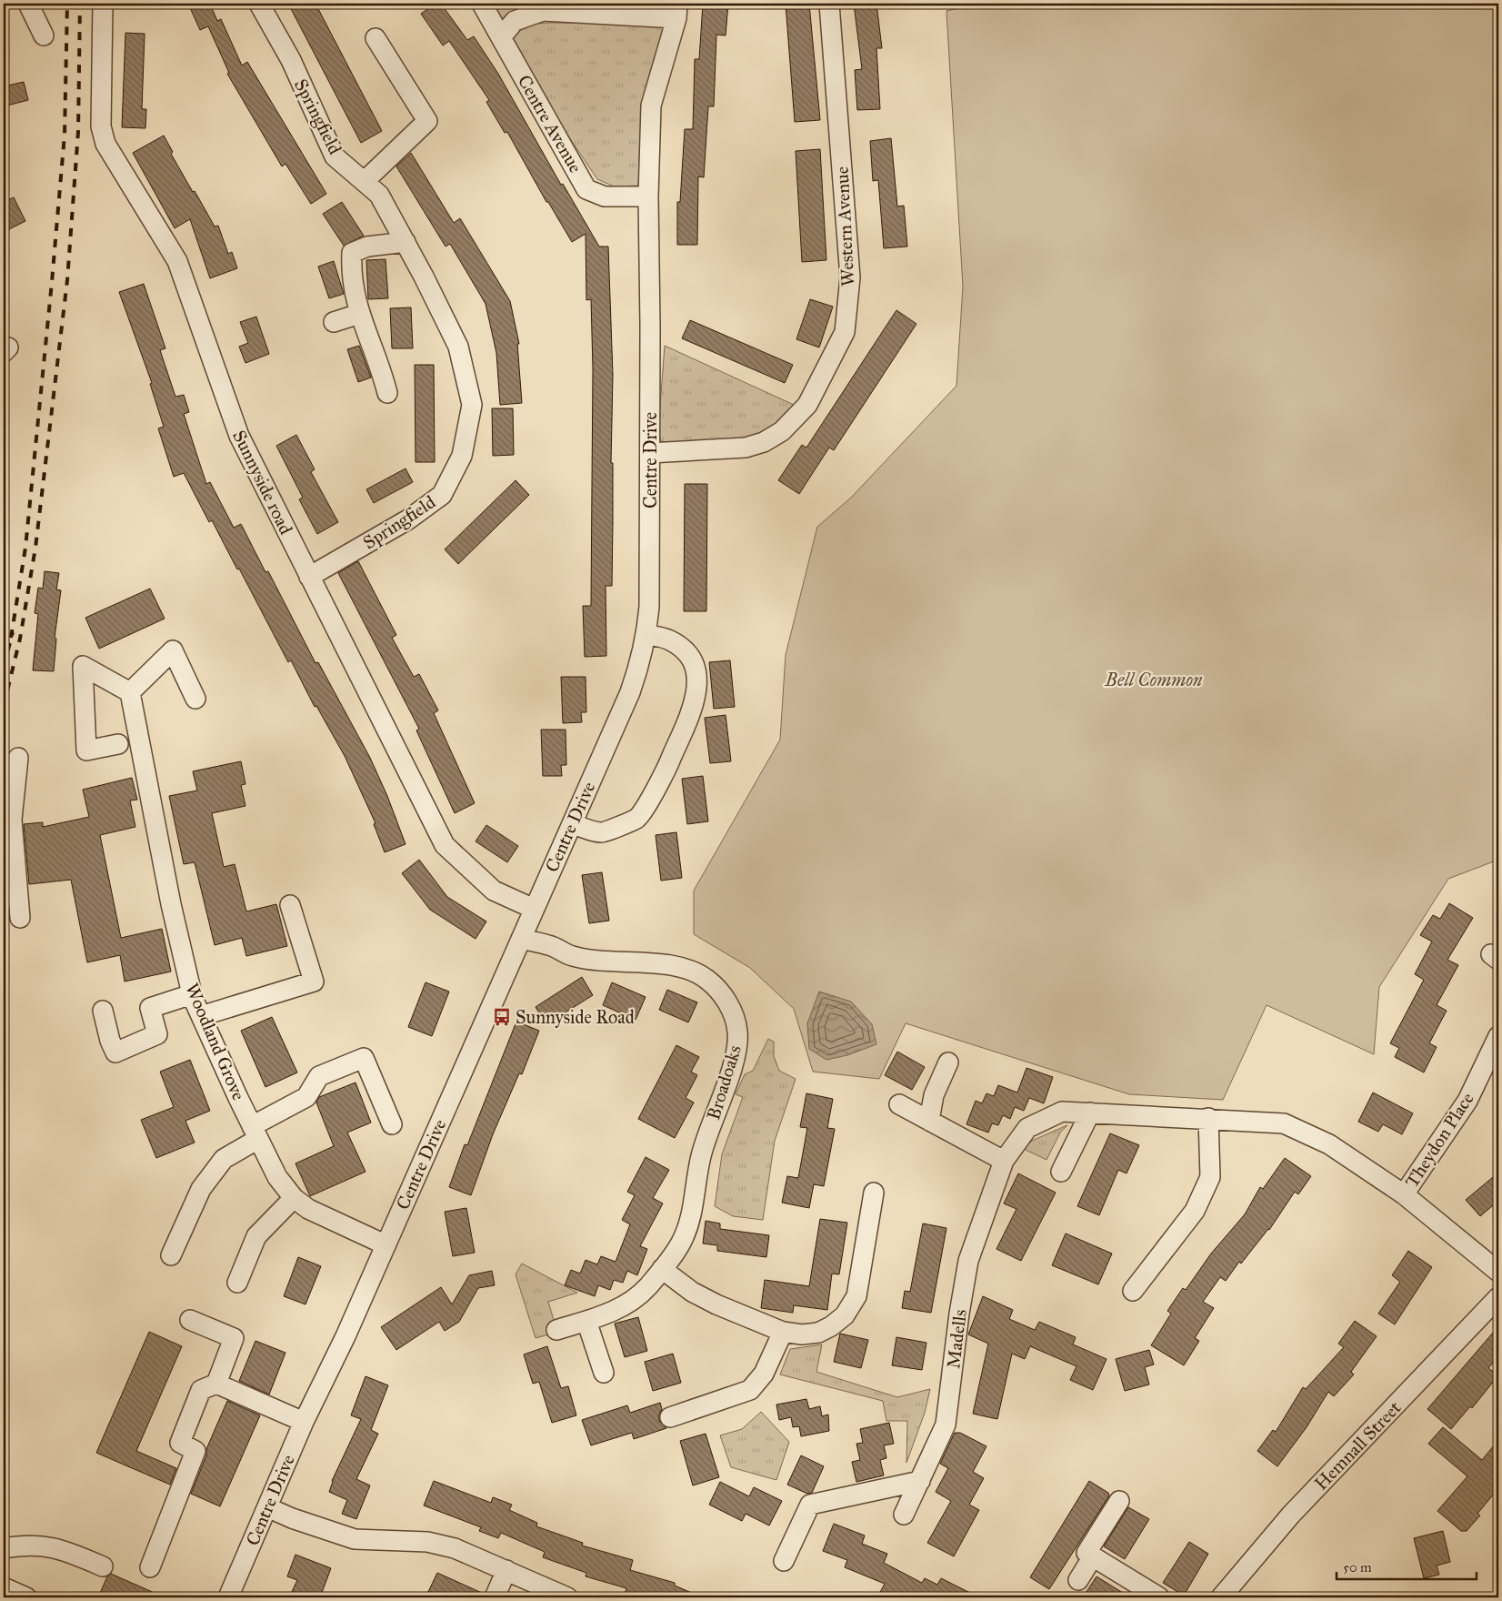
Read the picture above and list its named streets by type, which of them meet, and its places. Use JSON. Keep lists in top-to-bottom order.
{
  "streets": {
    "street": [
      "Springfield",
      "Centre Avenue",
      "Western Avenue",
      "Centre Drive",
      "Sunnyside road",
      "Woodland Grove",
      "Broadoaks",
      "Theydon Place",
      "Madells",
      "Hemnall Street"
    ]
  },
  "crossings": [
    ["Springfield", "Sunnyside road"],
    ["Centre Avenue", "Centre Drive"],
    ["Western Avenue", "Centre Drive"],
    ["Centre Drive", "Sunnyside road"],
    ["Centre Drive", "Woodland Grove"],
    ["Centre Drive", "Broadoaks"],
    ["Theydon Place", "Madells"]
  ],
  "parks": ["Bell Common"],
  "places": {
    "bus stop": ["Sunnyside Road"]
  },
  "scale_bar": "50 m"
}
